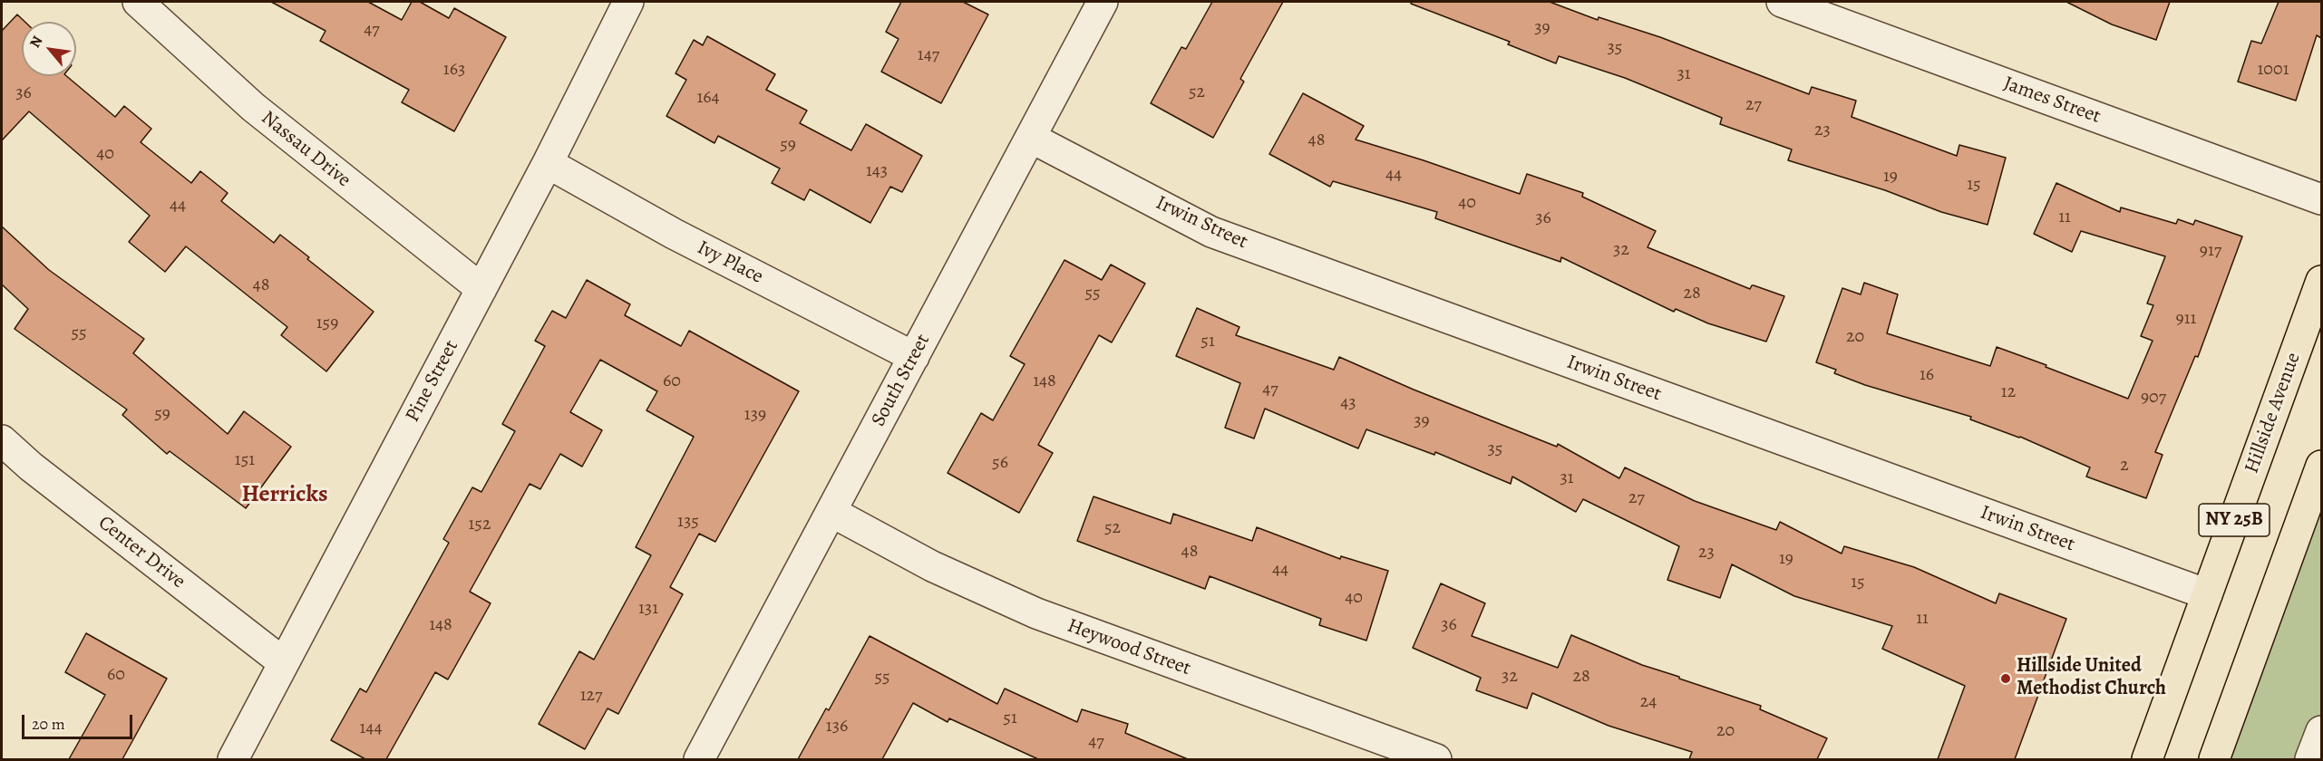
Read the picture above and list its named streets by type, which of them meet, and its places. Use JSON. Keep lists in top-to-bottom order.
{
  "streets": {
    "main road": ["Hillside Avenue", "NY 25B"],
    "street": [
      "James Street",
      "Nassau Drive",
      "Irwin Street",
      "Ivy Place",
      "South Street",
      "Pine Street",
      "Center Drive",
      "Heywood Street"
    ]
  },
  "crossings": [
    ["Nassau Drive", "Pine Street"],
    ["Irwin Street", "South Street"],
    ["Irwin Street", "Hillside Avenue"],
    ["Ivy Place", "South Street"],
    ["Ivy Place", "Pine Street"],
    ["South Street", "Heywood Street"],
    ["Pine Street", "Center Drive"]
  ],
  "districts": ["Herricks"],
  "places": ["Hillside United Methodist Church"],
  "house_numbers": [
    "39",
    "47",
    "35",
    "147",
    "163",
    "1001",
    "31",
    "52",
    "36",
    "164",
    "27",
    "23",
    "48",
    "59",
    "40",
    "143",
    "44",
    "19",
    "15",
    "40",
    "44",
    "11",
    "36",
    "32",
    "917",
    "48",
    "55",
    "28",
    "911",
    "159",
    "55",
    "20",
    "51",
    "16",
    "60",
    "148",
    "47",
    "12",
    "907",
    "43",
    "59",
    "139",
    "39",
    "35",
    "151",
    "56",
    "2",
    "31",
    "27",
    "135",
    "152",
    "52",
    "48",
    "23",
    "19",
    "44",
    "15",
    "40",
    "131",
    "11",
    "148",
    "36",
    "60",
    "32",
    "28",
    "55",
    "127",
    "24",
    "51",
    "136",
    "144",
    "20",
    "47"
  ],
  "scale_bar": "20 m",
  "north": "top left"
}
